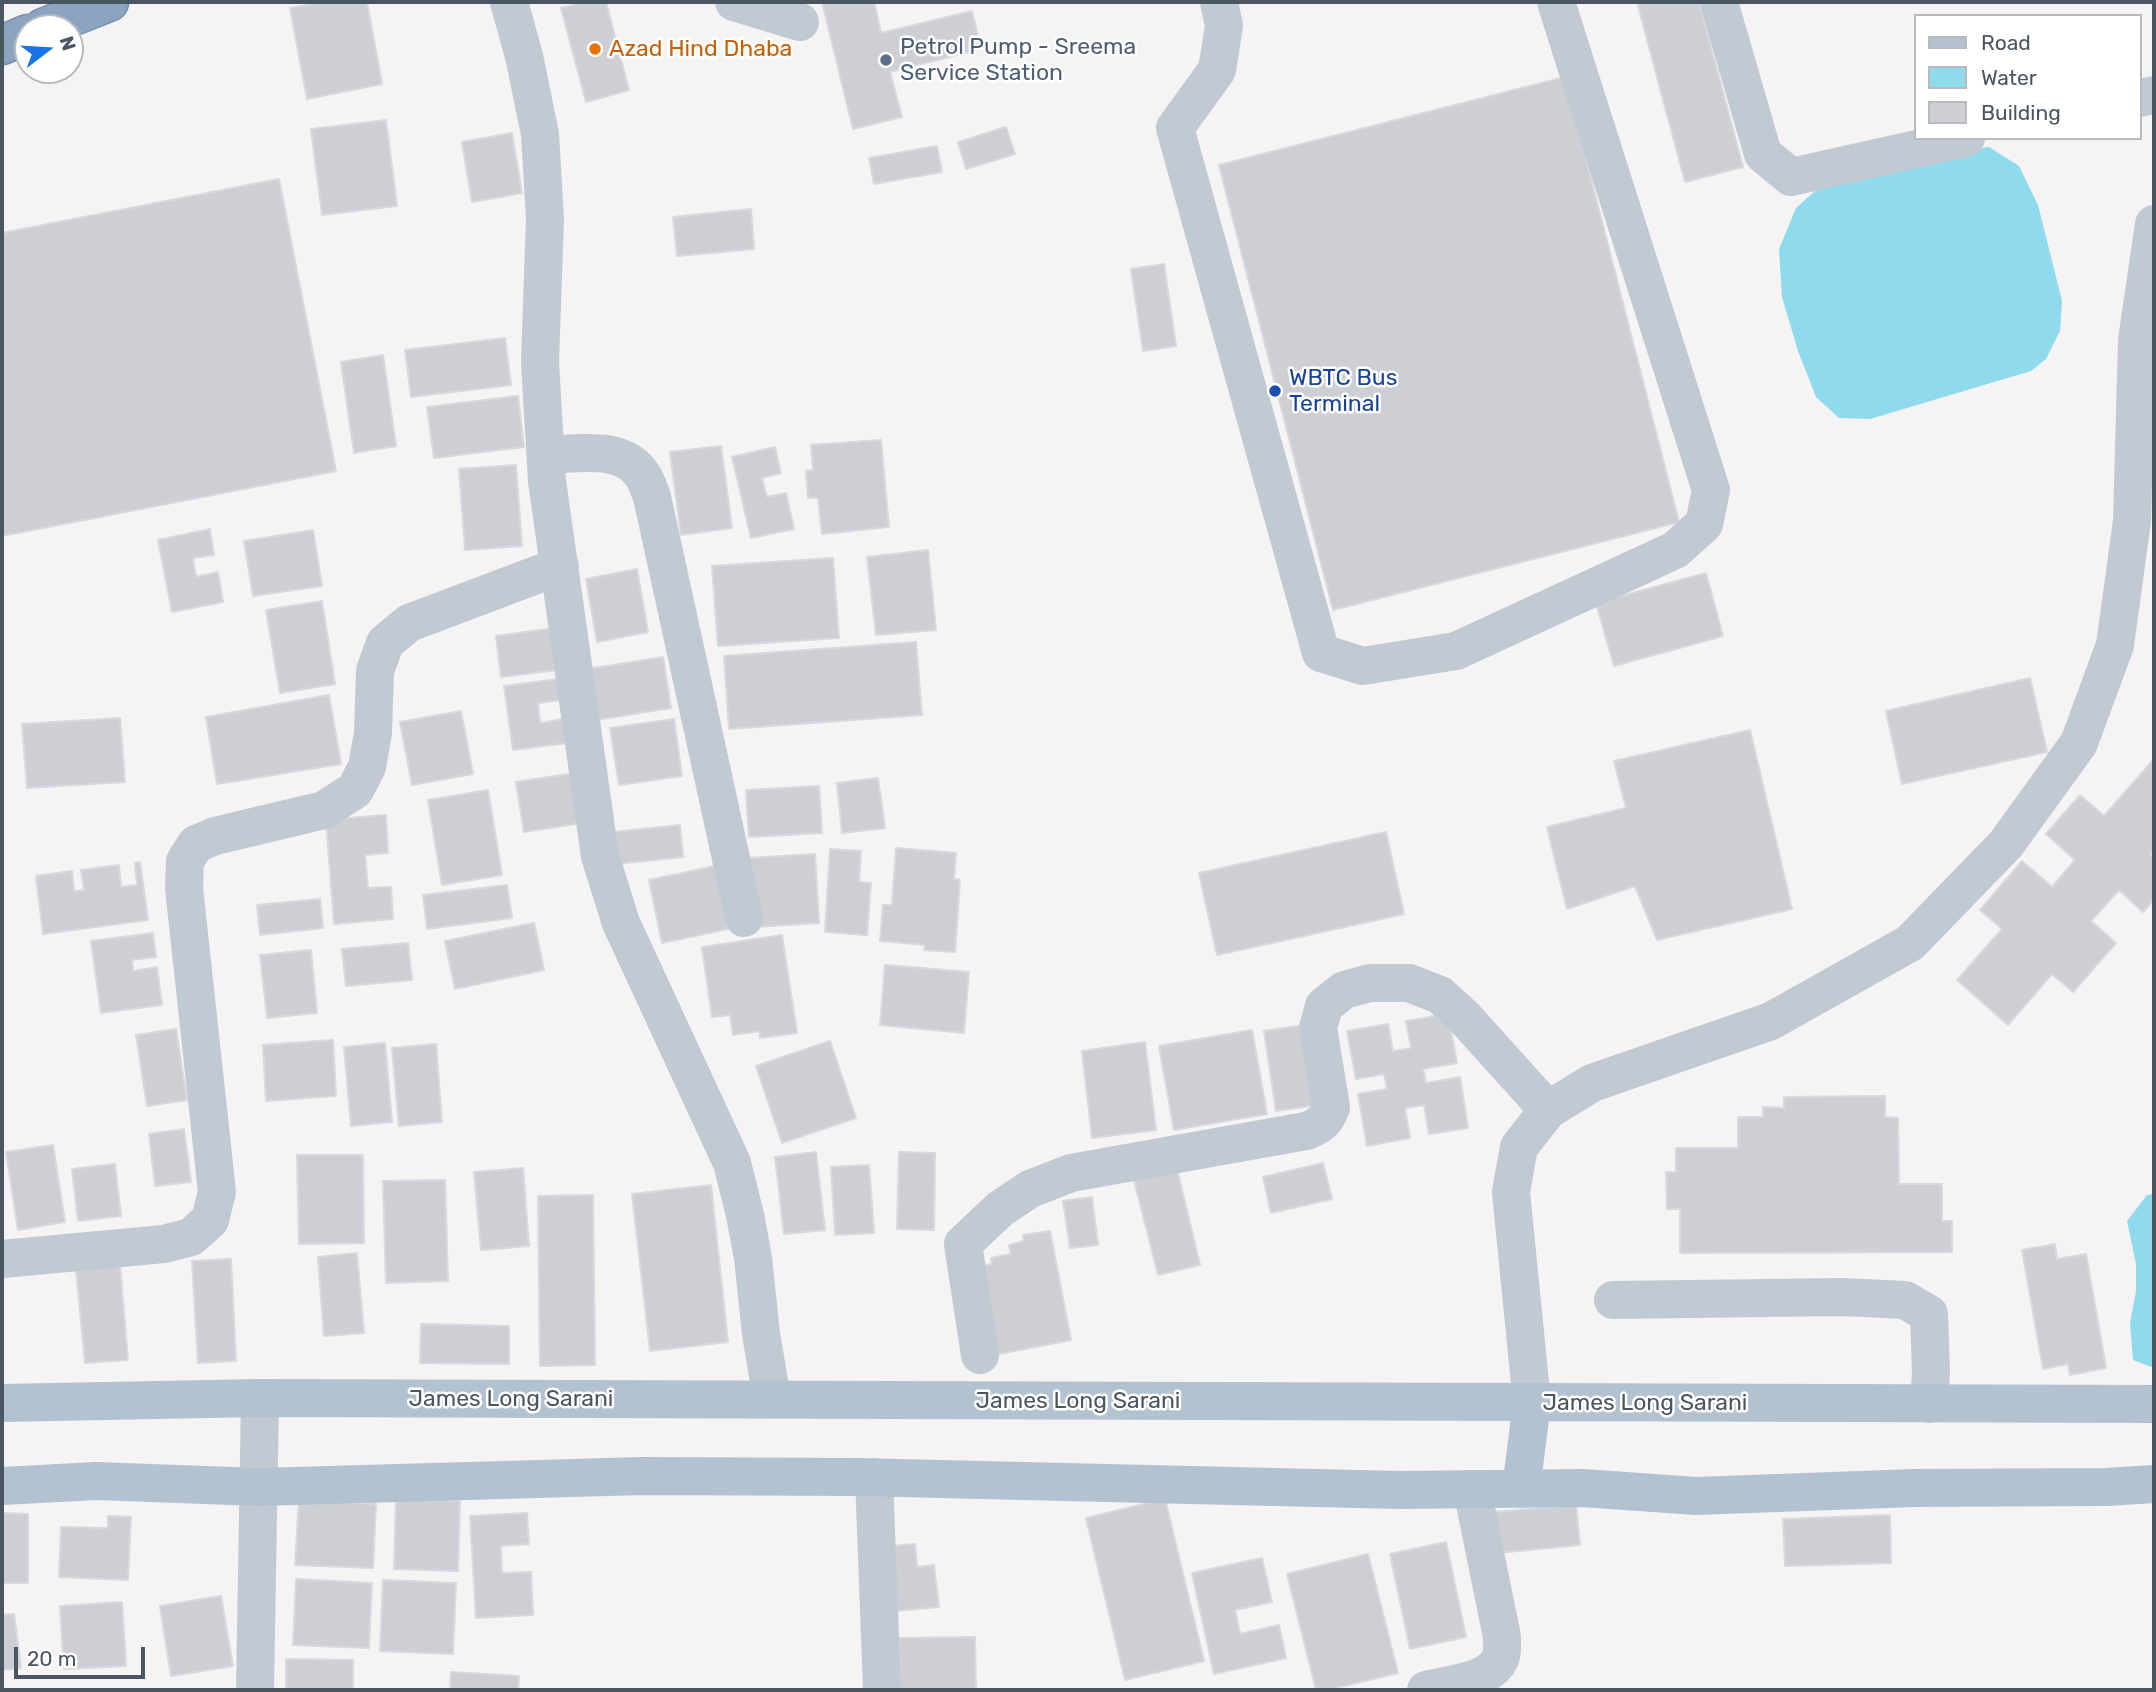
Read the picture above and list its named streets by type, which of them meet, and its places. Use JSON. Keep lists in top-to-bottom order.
{
  "streets": {
    "main road": ["James Long Sarani"]
  },
  "places": ["Azad Hind Dhaba", "Petrol Pump - Sreema Service Station", "WBTC Bus Terminal"],
  "legend": ["Road", "Water", "Building"],
  "scale_bar": "20 m",
  "north": "right"
}
